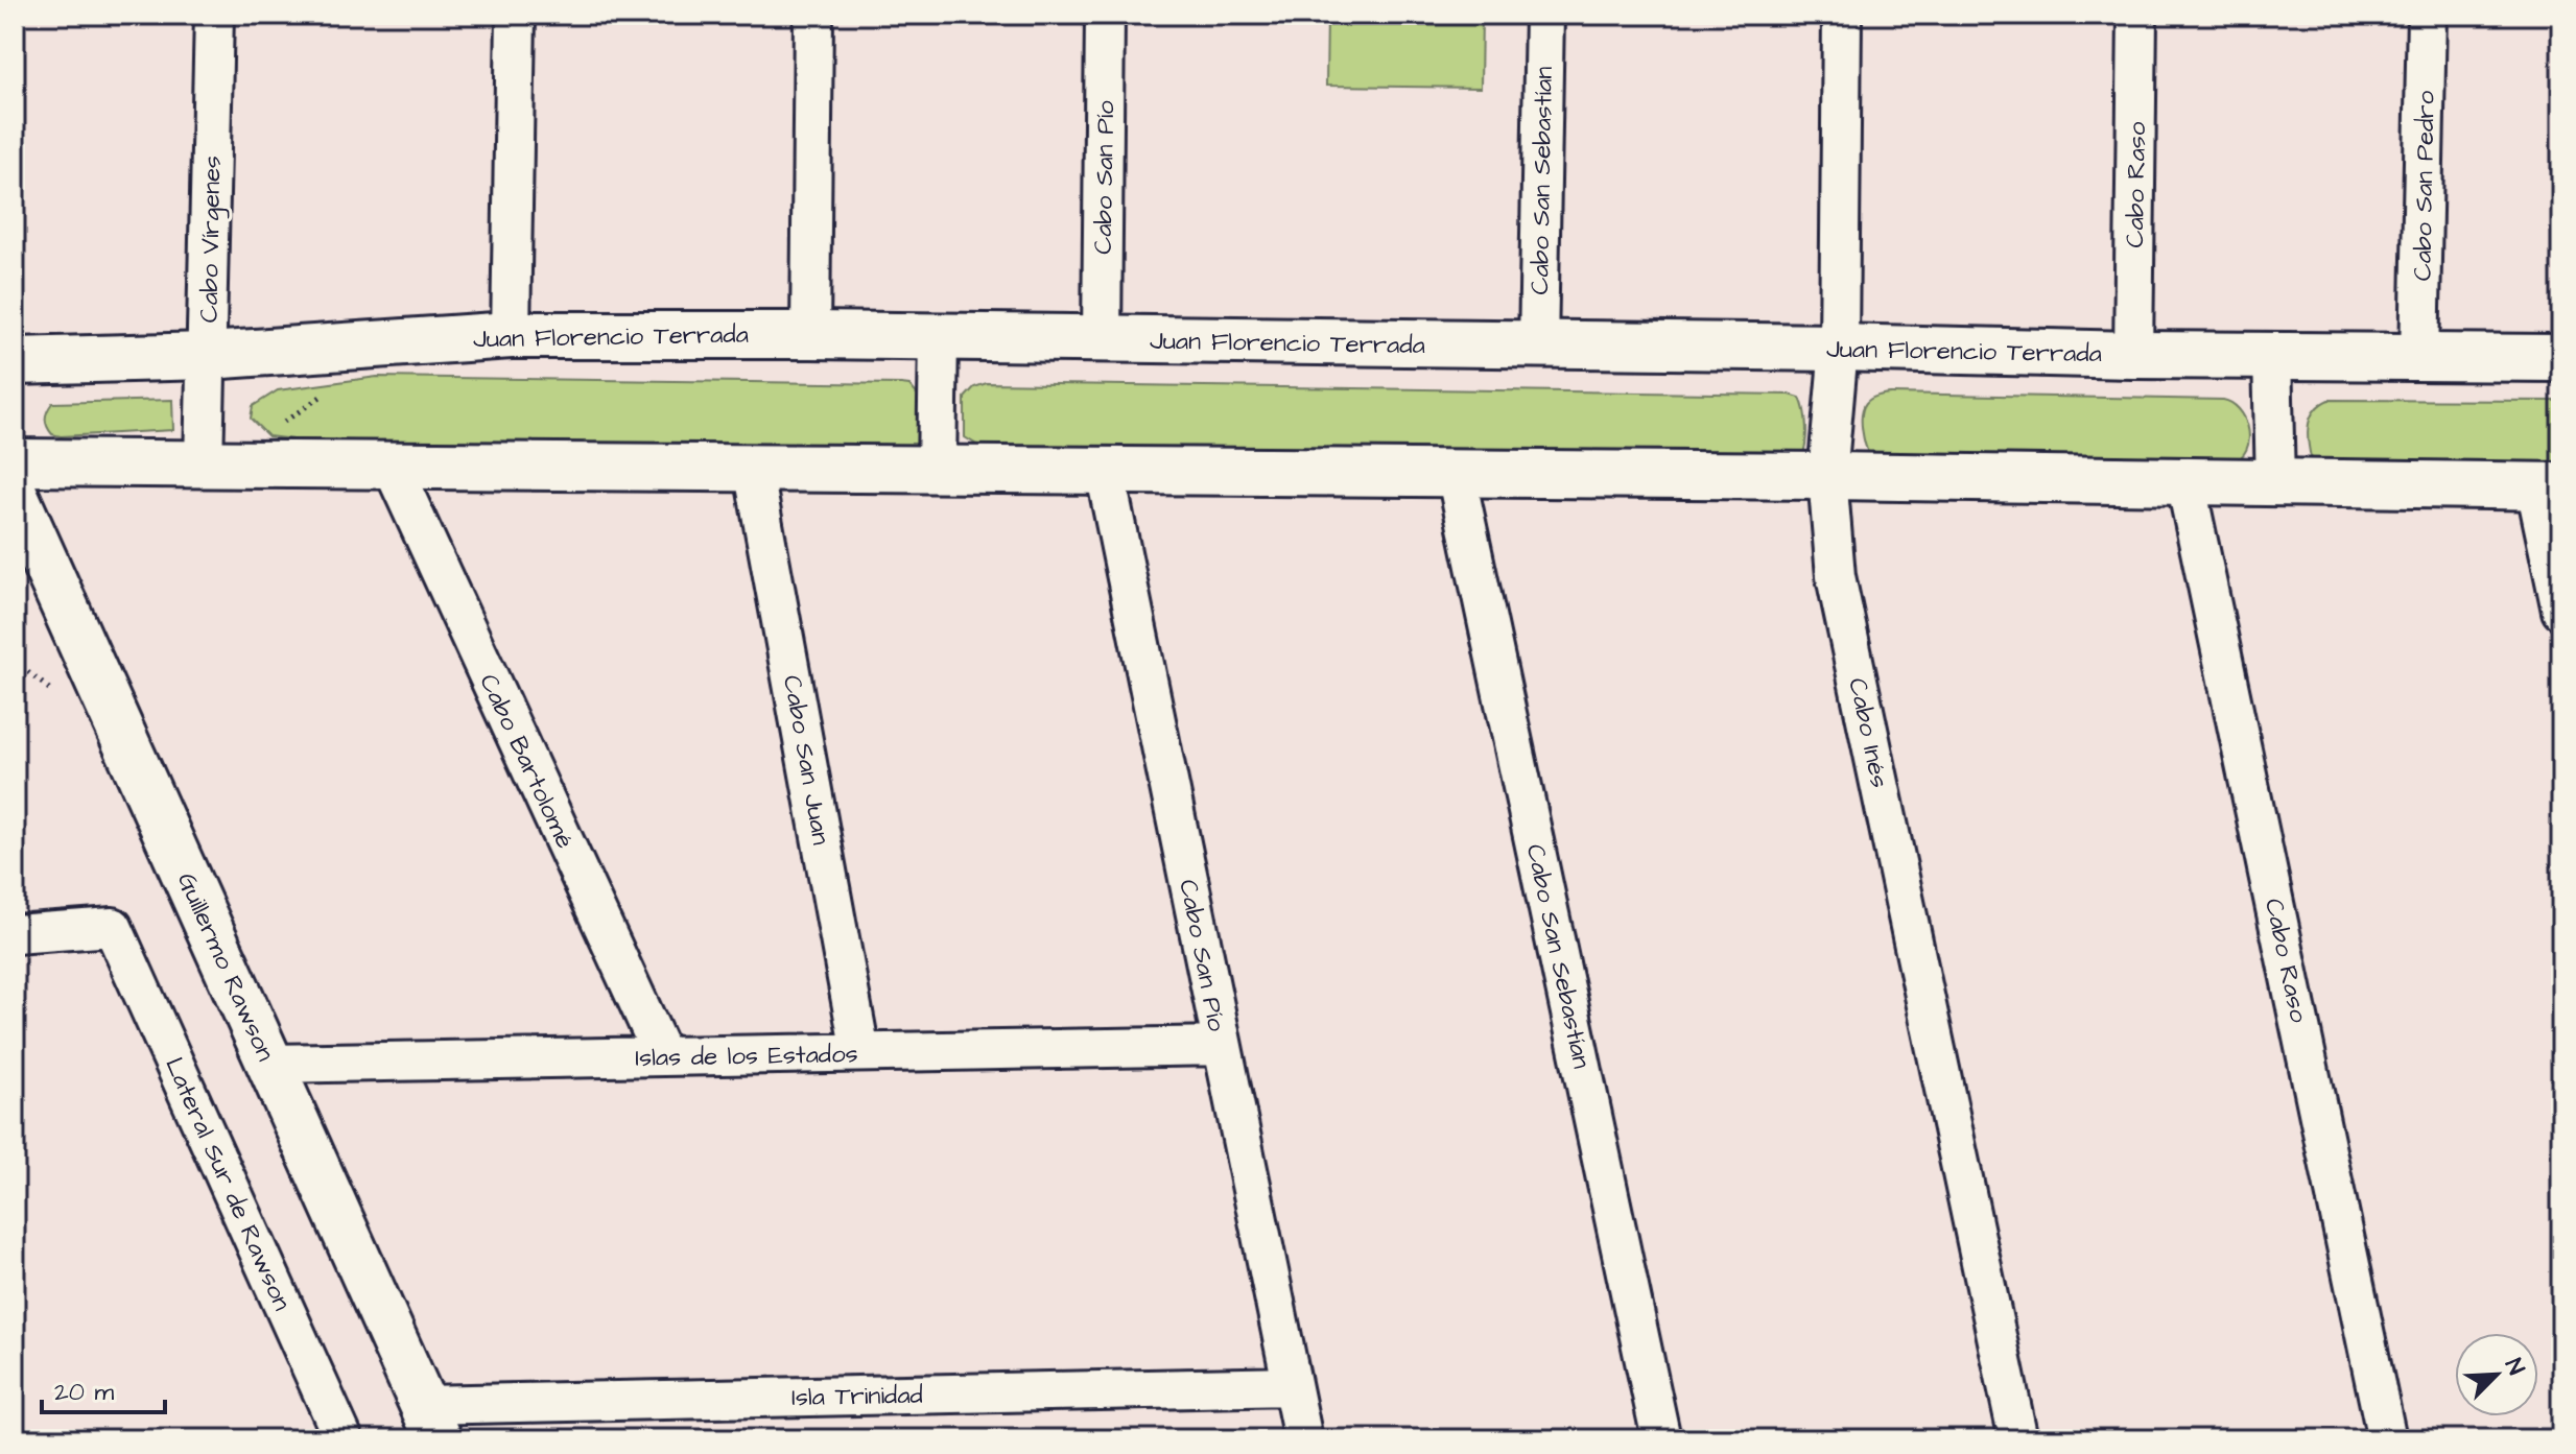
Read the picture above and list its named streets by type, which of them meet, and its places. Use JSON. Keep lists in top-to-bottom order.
{
  "streets": {
    "street": [
      "Cabo San Pío",
      "Cabo San Sebastían",
      "Cabo Raso",
      "Cabo San Pedro",
      "Cabo Vírgenes",
      "Juan Florencio Terrada",
      "Cabo Inés",
      "Cabo San Juan",
      "Cabo Bartolomé",
      "Guillermo Rawson",
      "Islas de los Estados",
      "Lateral Sur de Rawson",
      "Isla Trinidad"
    ]
  },
  "crossings": [
    ["Cabo San Pío", "Juan Florencio Terrada"],
    ["Cabo San Pío", "Islas de los Estados"],
    ["Cabo San Pío", "Isla Trinidad"],
    ["Cabo San Sebastían", "Juan Florencio Terrada"],
    ["Cabo Raso", "Juan Florencio Terrada"],
    ["Cabo San Pedro", "Juan Florencio Terrada"],
    ["Cabo Vírgenes", "Juan Florencio Terrada"],
    ["Juan Florencio Terrada", "Cabo Inés"],
    ["Cabo San Juan", "Islas de los Estados"],
    ["Cabo Bartolomé", "Islas de los Estados"],
    ["Guillermo Rawson", "Islas de los Estados"],
    ["Guillermo Rawson", "Isla Trinidad"]
  ],
  "scale_bar": "20 m",
  "north": "top right"
}
